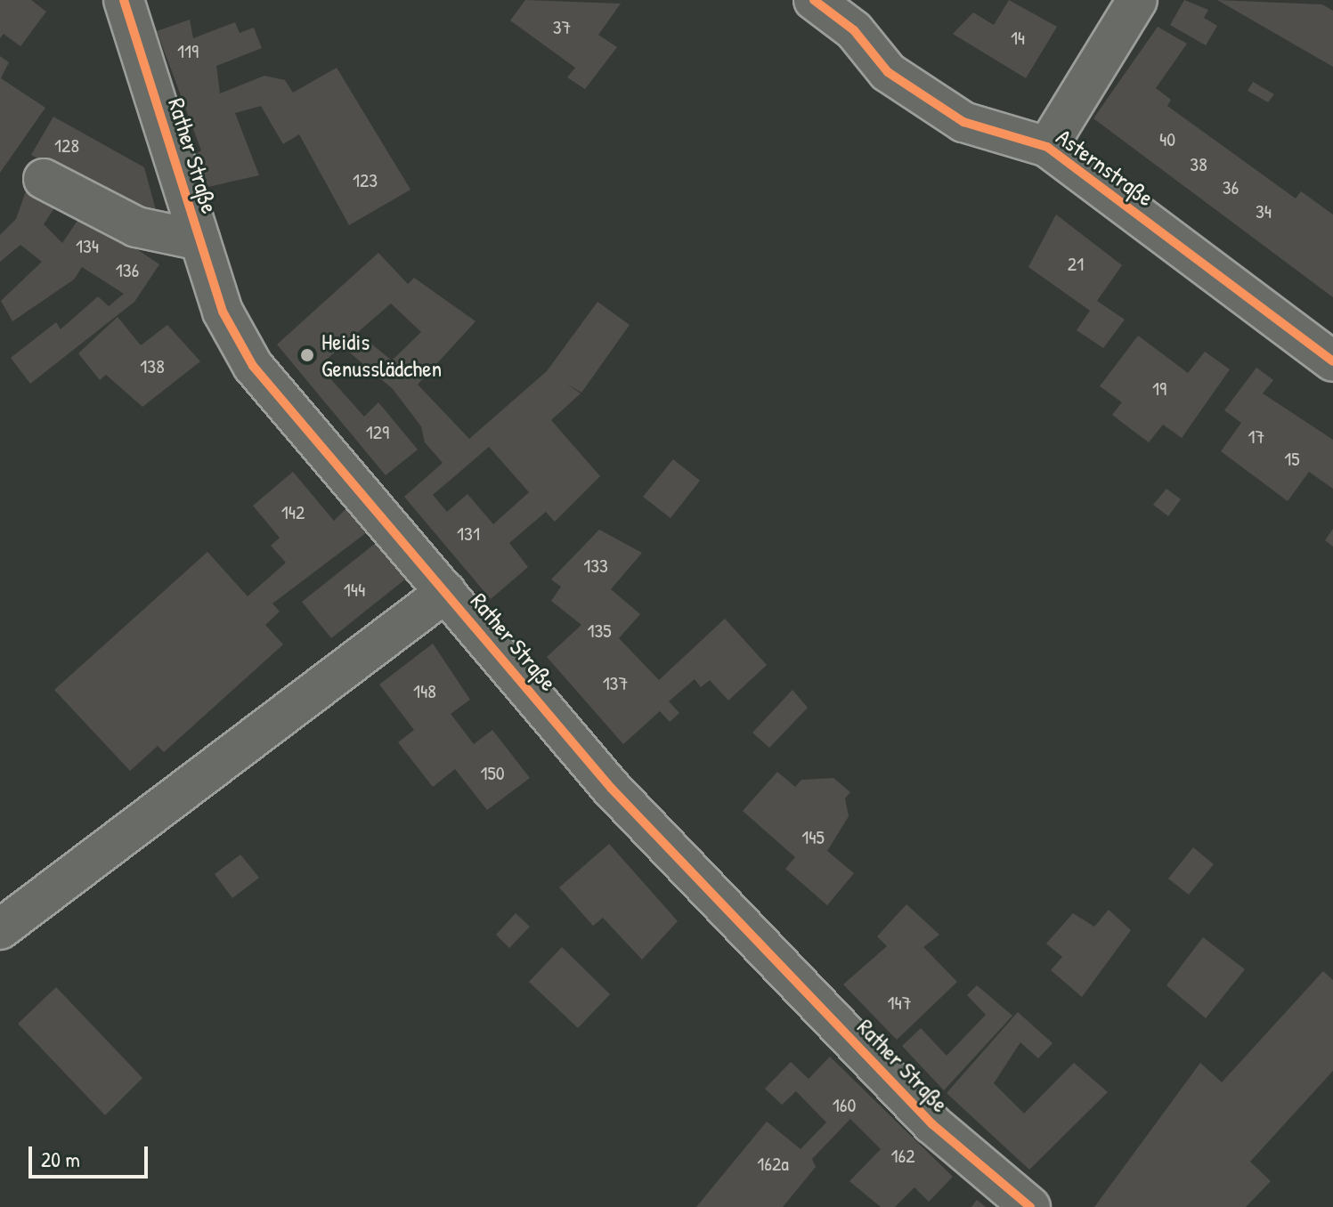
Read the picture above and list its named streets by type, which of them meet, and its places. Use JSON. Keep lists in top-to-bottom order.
{
  "streets": {
    "street": ["Rather Straße", "Asternstraße"]
  },
  "places": ["Heidis Genusslädchen"],
  "house_numbers": [
    "37",
    "14",
    "119",
    "40",
    "128",
    "38",
    "123",
    "36",
    "34",
    "134",
    "21",
    "136",
    "138",
    "19",
    "129",
    "17",
    "15",
    "142",
    "131",
    "133",
    "144",
    "135",
    "137",
    "148",
    "150",
    "145",
    "147",
    "160",
    "162",
    "162a"
  ],
  "scale_bar": "20 m"
}
